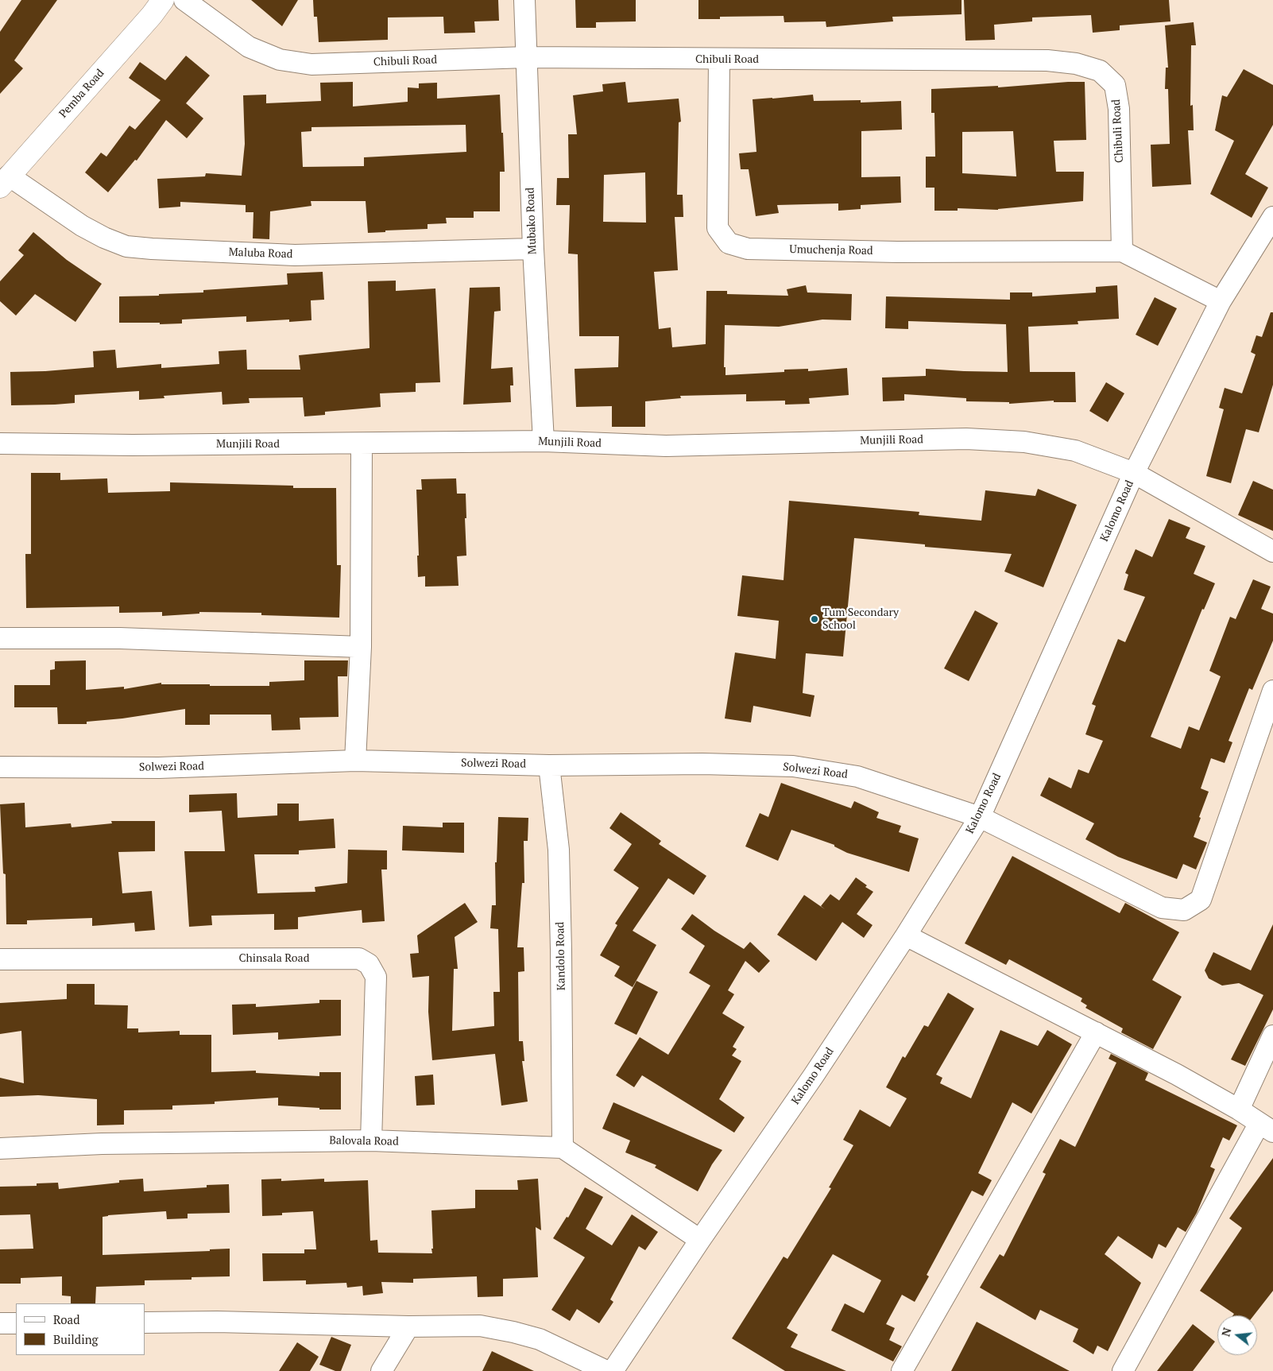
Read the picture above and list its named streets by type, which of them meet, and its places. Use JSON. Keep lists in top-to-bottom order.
{
  "streets": {
    "street": [
      "Chibuli Road",
      "Pemba Road",
      "Mubako Road",
      "Umuchenja Road",
      "Maluba Road",
      "Munjili Road",
      "Kalomo Road",
      "Solwezi Road",
      "Kandolo Road",
      "Chinsala Road",
      "Balovala Road"
    ]
  },
  "crossings": [
    ["Chibuli Road", "Mubako Road"],
    ["Chibuli Road", "Umuchenja Road"],
    ["Pemba Road", "Maluba Road"],
    ["Mubako Road", "Maluba Road"],
    ["Mubako Road", "Munjili Road"],
    ["Munjili Road", "Kalomo Road"],
    ["Kalomo Road", "Solwezi Road"],
    ["Solwezi Road", "Kandolo Road"],
    ["Kandolo Road", "Balovala Road"],
    ["Chinsala Road", "Balovala Road"]
  ],
  "places": ["Tum Secondary School"],
  "legend": ["Road", "Building"],
  "north": "left"
}
